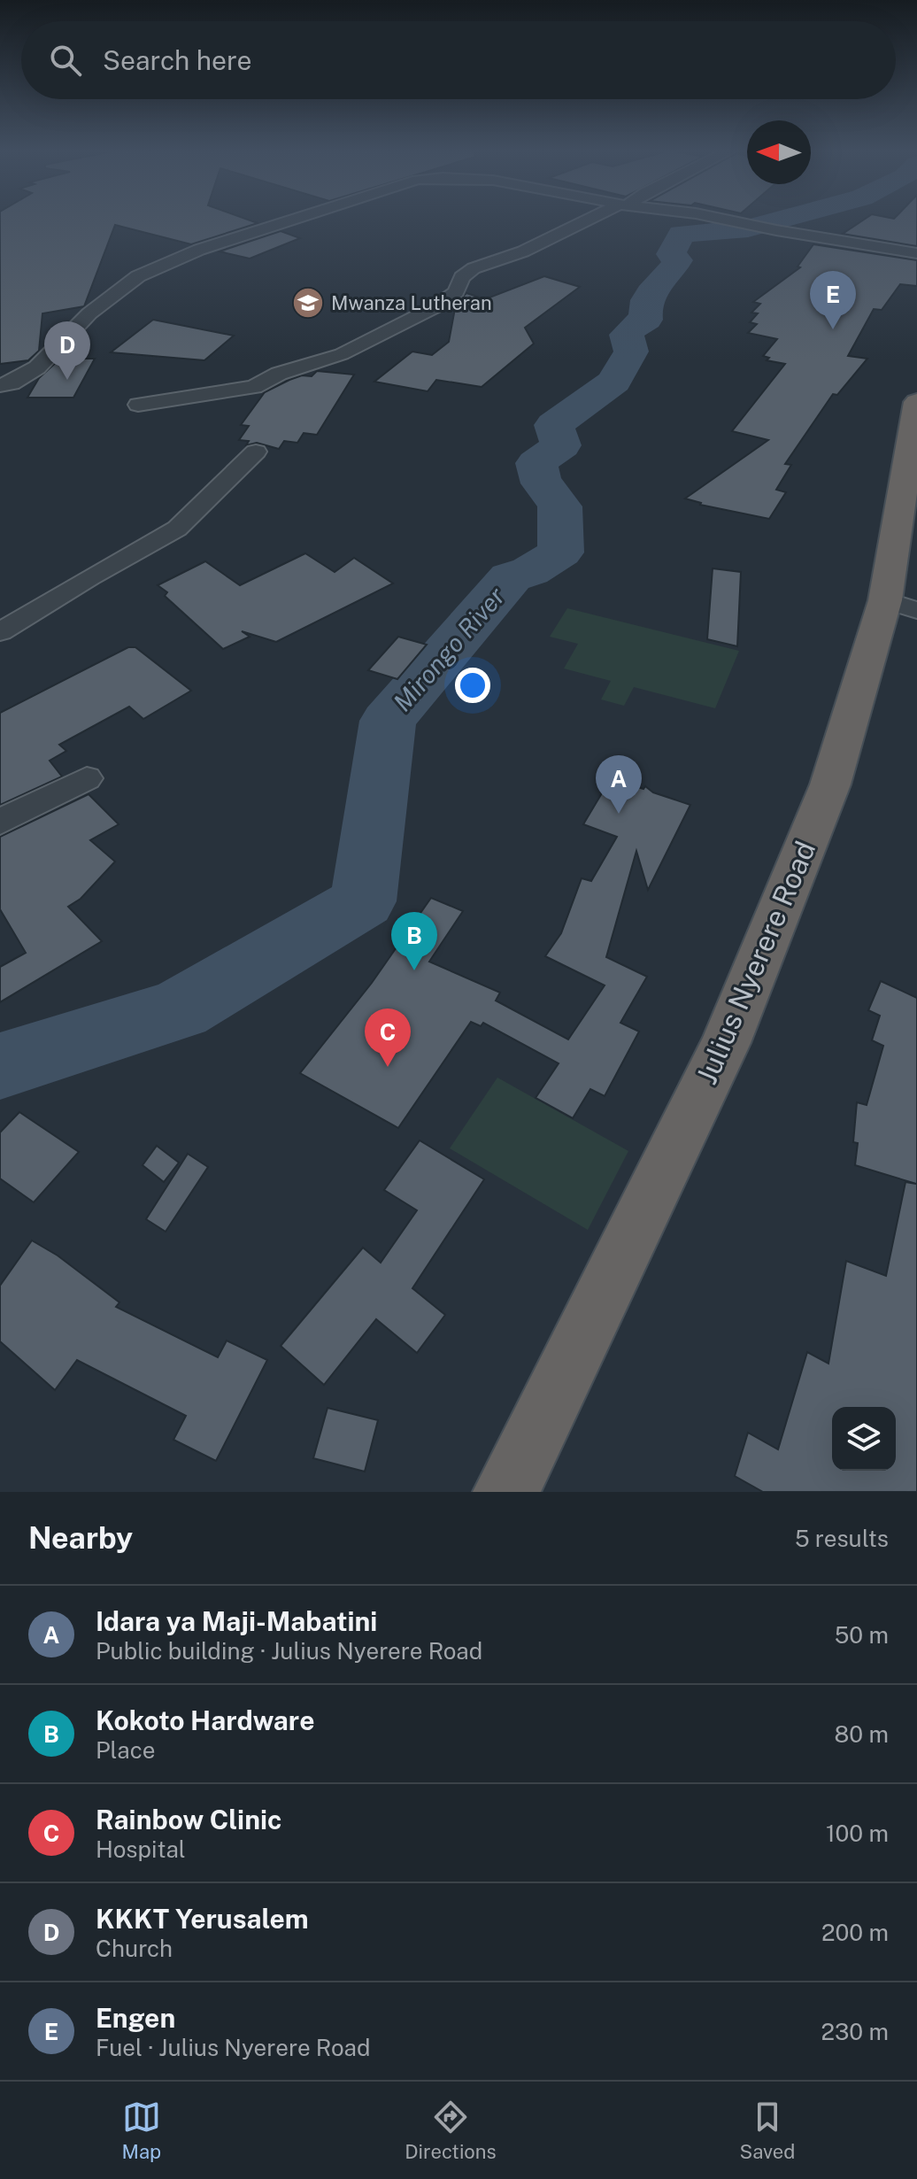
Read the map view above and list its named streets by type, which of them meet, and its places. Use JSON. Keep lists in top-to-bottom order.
{
  "streets": {
    "highway": ["Julius Nyerere Road"]
  },
  "water": ["Mirongo River"],
  "places": {
    "school or university": ["Mwanza Lutheran"]
  },
  "north": "left",
  "page": {
    "search": "Search here",
    "pins": [
      "E",
      "D",
      "A",
      "B",
      "C"
    ],
    "heading": ["Nearby", "5 results"],
    "list": [
      {
        "mark": "A",
        "name": "Idara ya Maji-Mabatini",
        "note": "Public building · Julius Nyerere Road",
        "value": "50 m"
      },
      {
        "mark": "B",
        "name": "Kokoto Hardware",
        "note": "Place",
        "value": "80 m"
      },
      {
        "mark": "C",
        "name": "Rainbow Clinic",
        "note": "Hospital",
        "value": "100 m"
      },
      {
        "mark": "D",
        "name": "KKKT Yerusalem",
        "note": "Church",
        "value": "200 m"
      },
      {
        "mark": "E",
        "name": "Engen",
        "note": "Fuel · Julius Nyerere Road",
        "value": "230 m"
      }
    ],
    "nav": ["Map", "Directions", "Saved"]
  }
}
